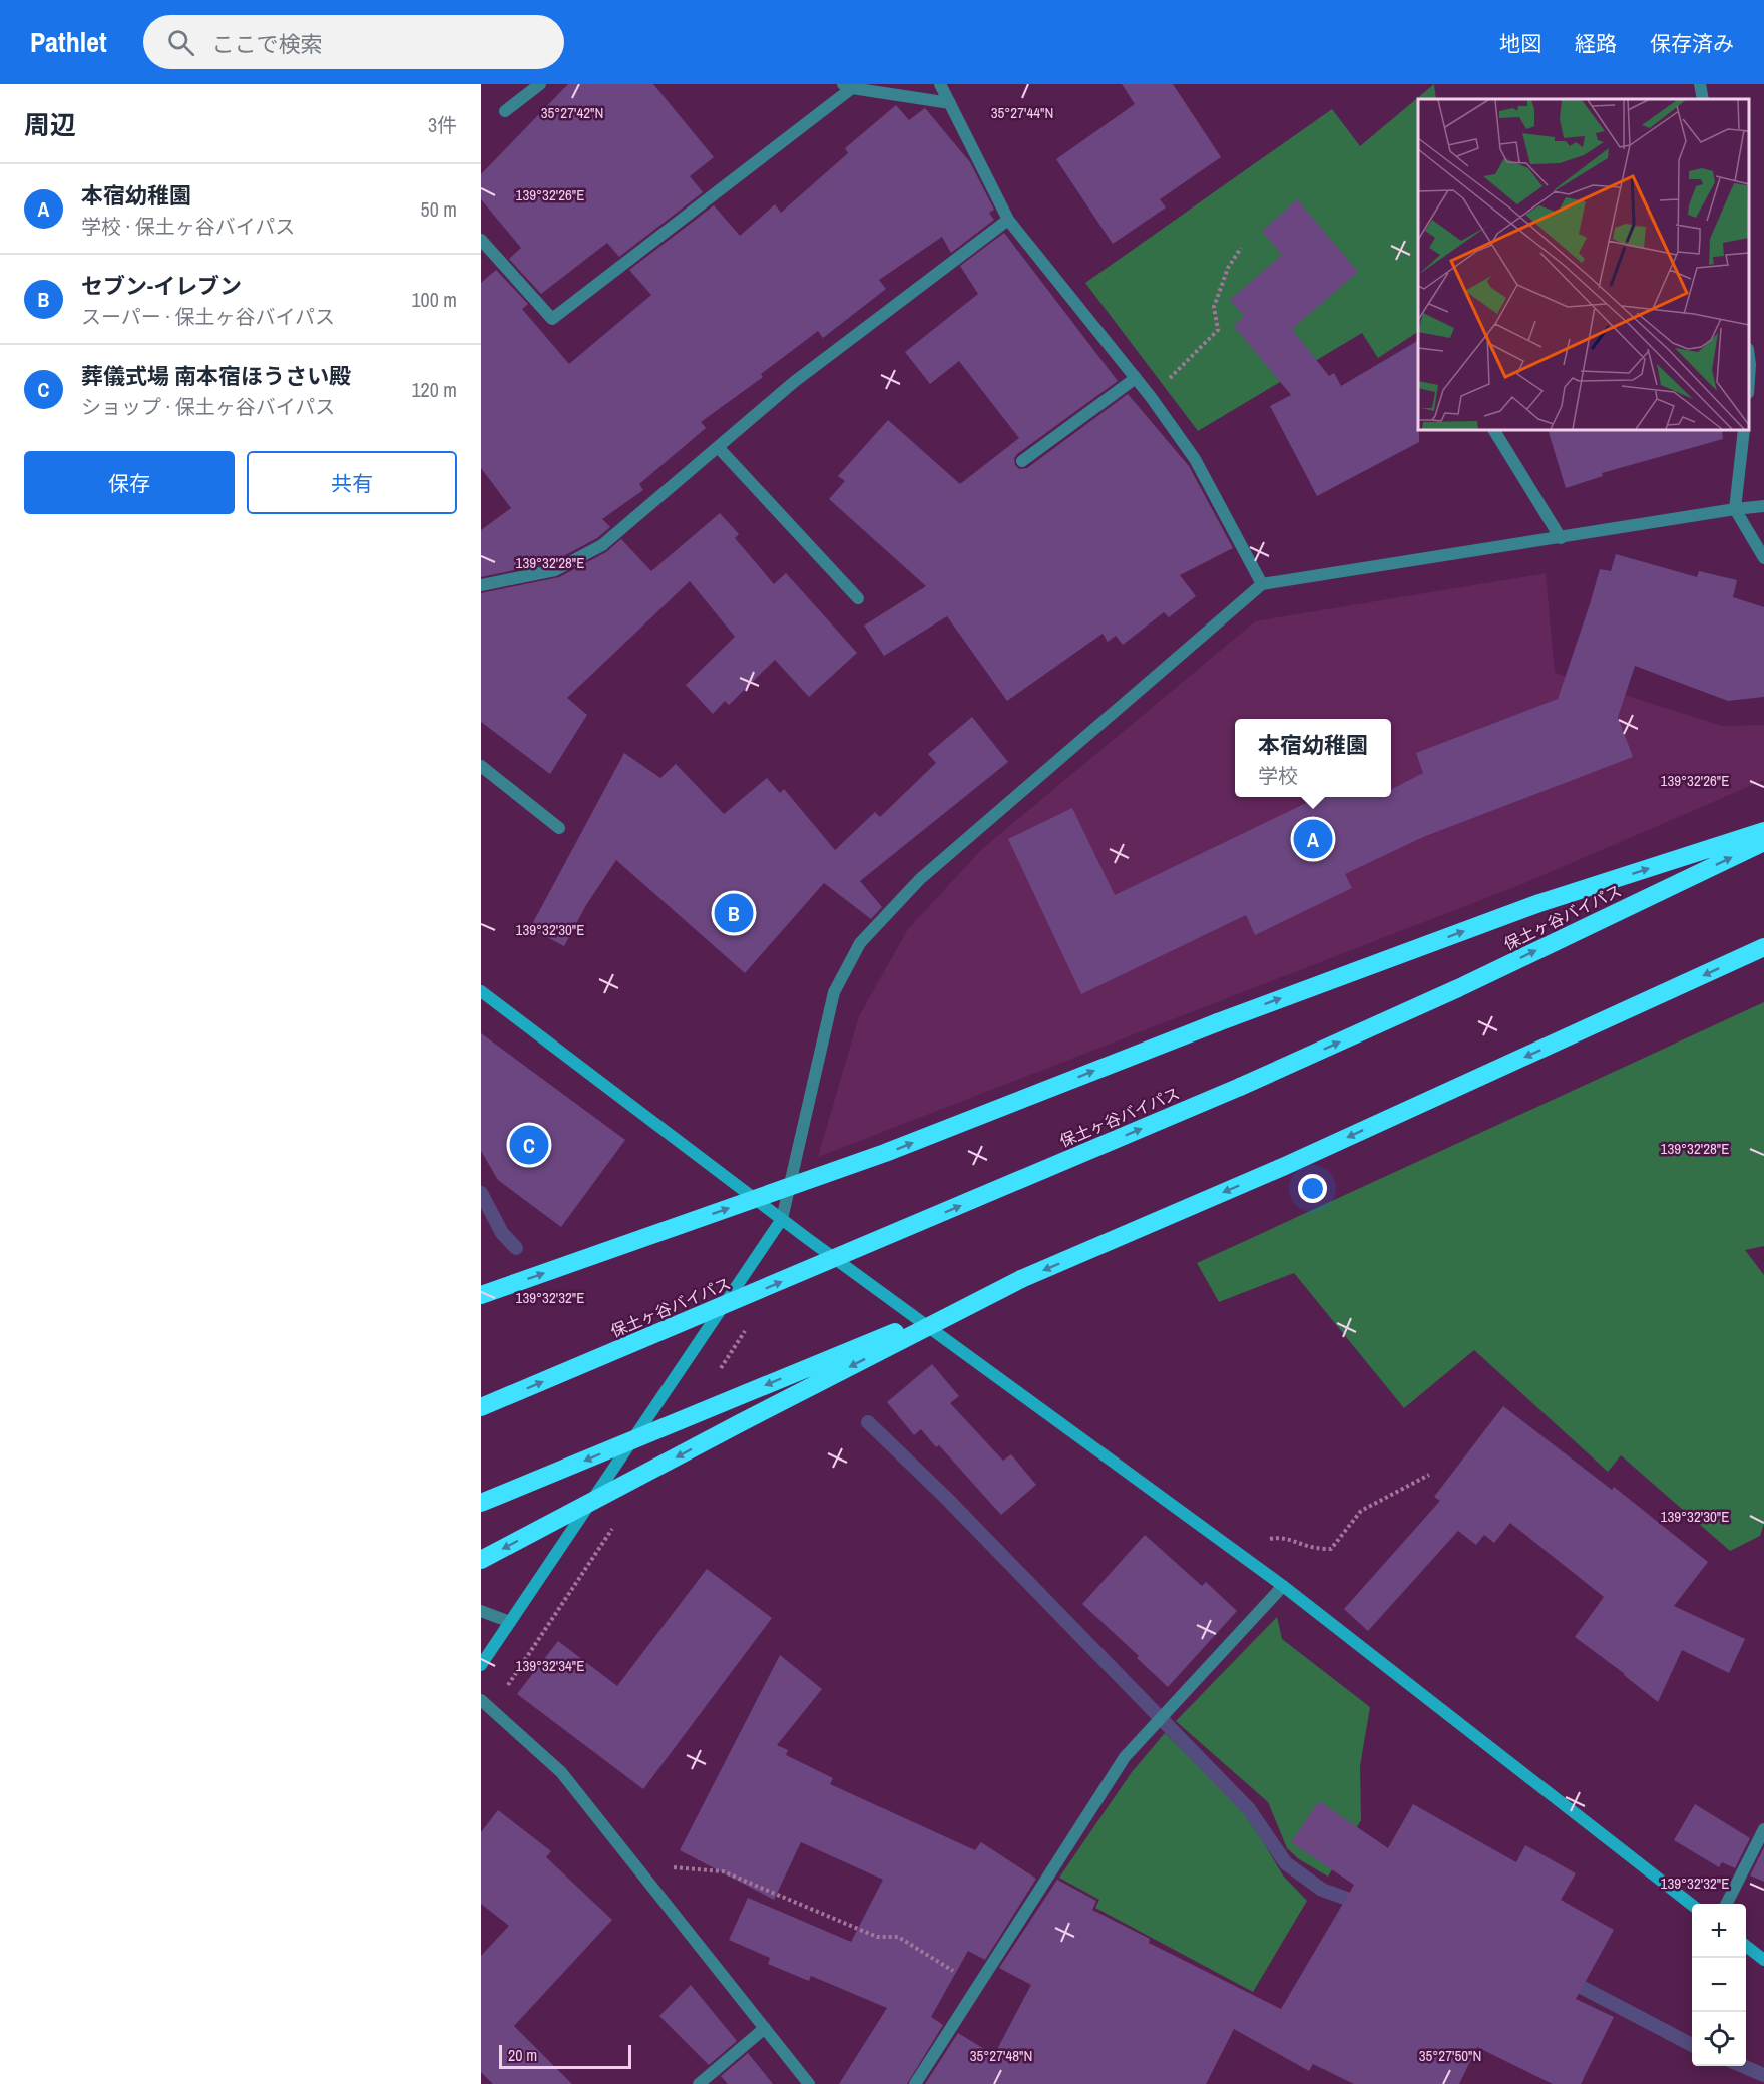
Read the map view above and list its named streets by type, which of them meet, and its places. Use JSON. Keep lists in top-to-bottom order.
{
  "streets": {
    "highway": ["保土ヶ谷バイパス"]
  },
  "scale_bar": "20 m",
  "page": {
    "header": "Pathlet",
    "search": "ここで検索",
    "nav": ["地図", "経路", "保存済み"],
    "heading": ["周辺", "3件"],
    "list": [
      {
        "mark": "A",
        "name": "本宿幼稚園",
        "note": "学校 · 保土ヶ谷バイパス",
        "value": "50 m"
      },
      {
        "mark": "B",
        "name": "セブン-イレブン",
        "note": "スーパー · 保土ヶ谷バイパス",
        "value": "100 m"
      },
      {
        "mark": "C",
        "name": "葬儀式場 南本宿ほうさい殿",
        "note": "ショップ · 保土ヶ谷バイパス",
        "value": "120 m"
      }
    ],
    "buttons": ["保存", "共有"],
    "popup": ["本宿幼稚園", "学校"],
    "pins": ["A", "B", "C"],
    "map_buttons": ["+", "−"],
    "scale": "20 m"
  },
  "coordinates": [
    "35°27'42\"N",
    "35°27'44\"N",
    "139°32'26\"E",
    "139°32'28\"E",
    "139°32'30\"E",
    "139°32'32\"E",
    "139°32'34\"E",
    "35°27'48\"N",
    "35°27'50\"N"
  ]
}
